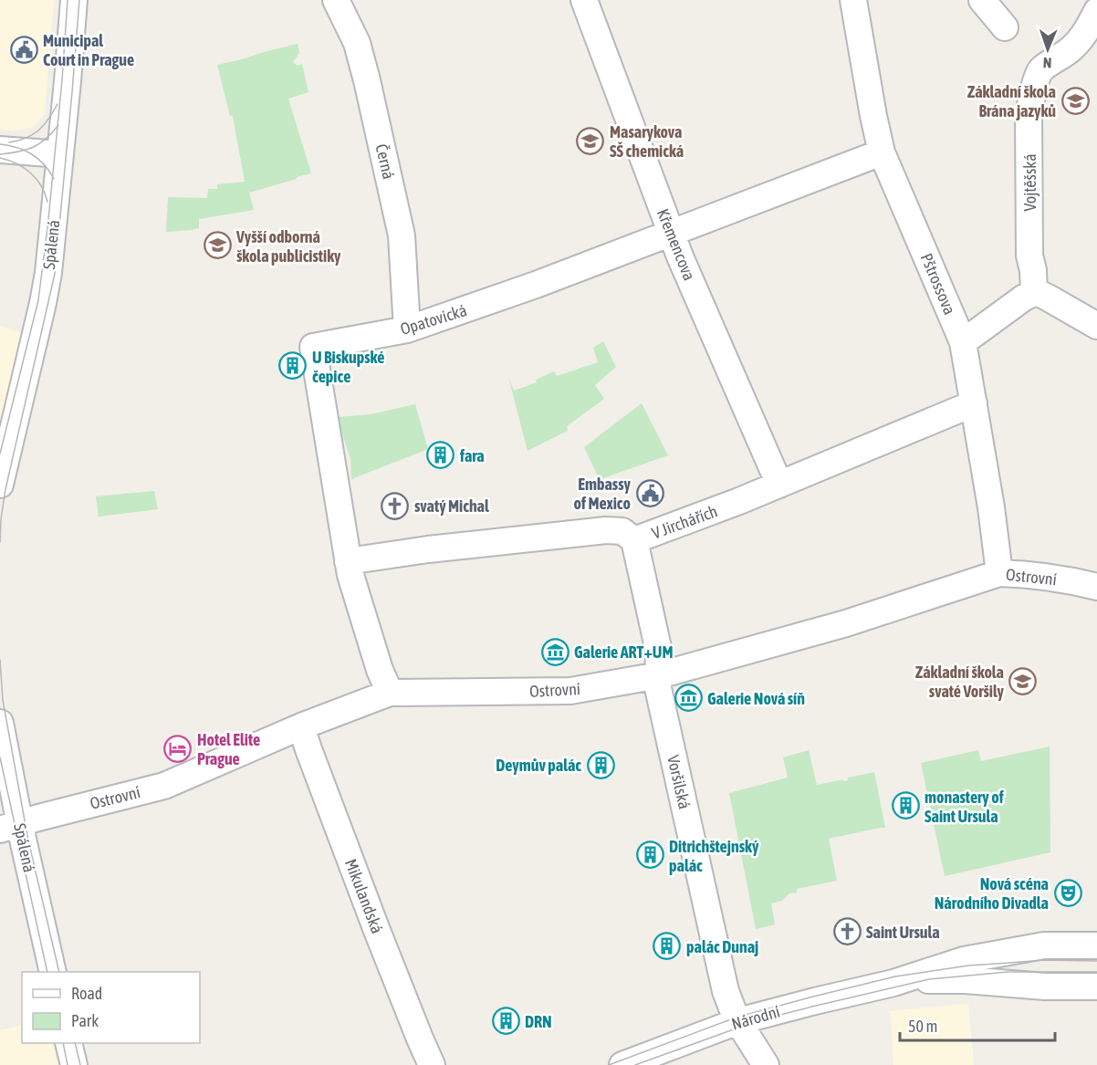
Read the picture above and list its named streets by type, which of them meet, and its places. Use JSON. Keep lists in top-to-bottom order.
{
  "streets": {
    "street": [
      "Černá",
      "Vojtěšská",
      "Spálená",
      "Křemencova",
      "Pštrossova",
      "Opatovická",
      "V Jirchářích",
      "Ostrovní",
      "Voršilská",
      "Mikulandská",
      "Národní"
    ]
  },
  "crossings": [
    ["Černá", "Opatovická"],
    ["Spálená", "Ostrovní"],
    ["Křemencova", "Opatovická"],
    ["Křemencova", "V Jirchářích"],
    ["Pštrossova", "Opatovická"],
    ["Pštrossova", "V Jirchářích"],
    ["Pštrossova", "Ostrovní"],
    ["Opatovická", "V Jirchářích"],
    ["Opatovická", "Ostrovní"],
    ["V Jirchářích", "Voršilská"],
    ["Ostrovní", "Voršilská"],
    ["Ostrovní", "Mikulandská"],
    ["Voršilská", "Národní"]
  ],
  "places": {
    "public building": ["Municipal Court in Prague", "Embassy of Mexico"],
    "school or university": [
      "Základní škola Brána jazyků",
      "Masarykova SŠ chemická",
      "Vyšší odborná škola publicistiky",
      "Základní škola svaté Voršily"
    ],
    "building": [
      "U Biskupské čepice",
      "fara",
      "Deymův palác",
      "monastery of Saint Ursula",
      "Ditrichštejnský palác",
      "palác Dunaj",
      "DRN"
    ],
    "church": ["svatý Michal", "Saint Ursula"],
    "museum": ["Galerie ART+UM", "Galerie Nová síň"],
    "hotel": ["Hotel Elite Prague"],
    "theatre": ["Nová scéna Národního Divadla"]
  },
  "legend": ["Road", "Park"],
  "scale_bar": "50 m",
  "north": "bottom"
}
